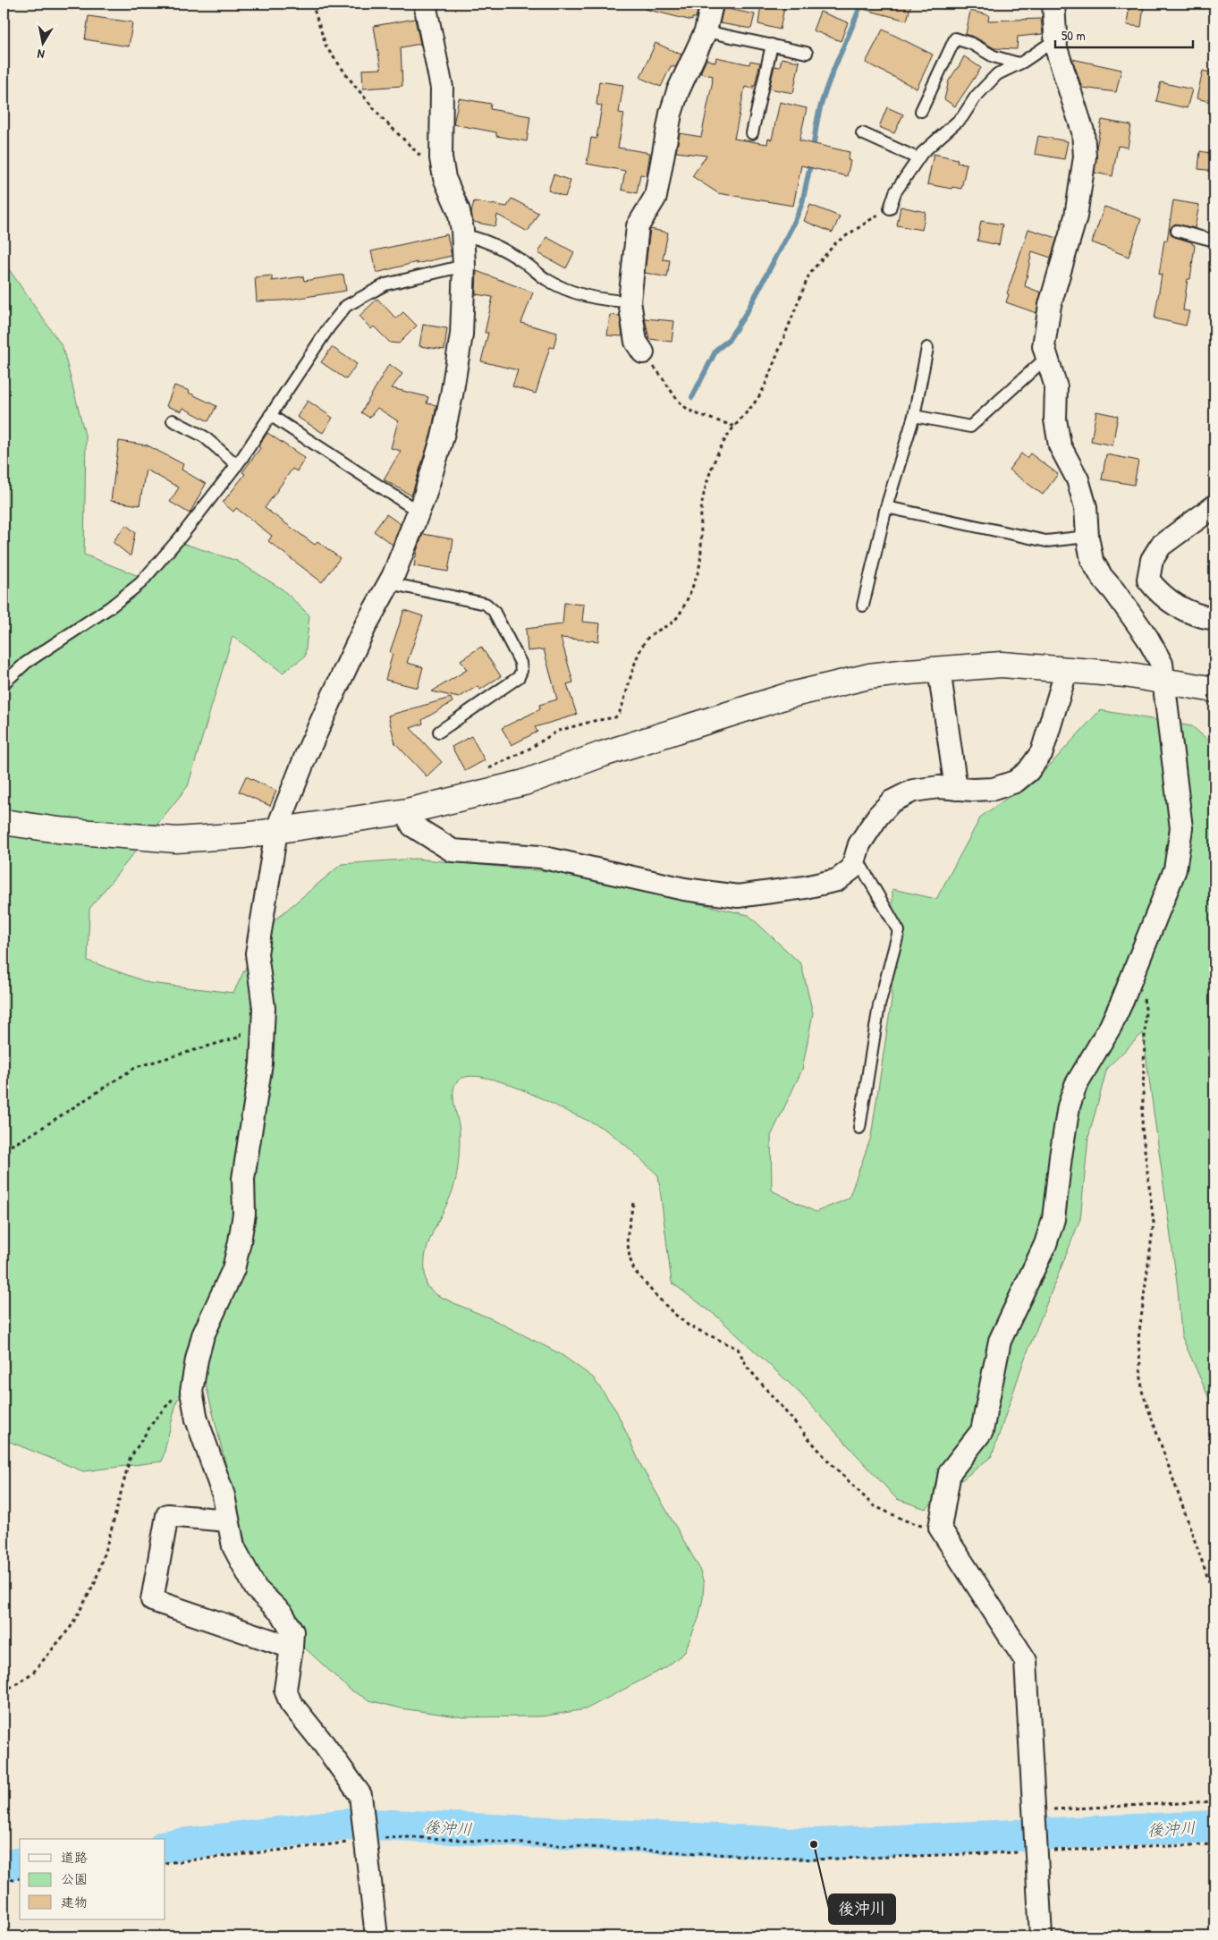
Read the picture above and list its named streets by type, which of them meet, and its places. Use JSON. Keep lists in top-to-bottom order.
{
  "water": ["後沖川"],
  "places": ["後沖川"],
  "legend": ["道路", "公園", "建物"],
  "scale_bar": "50 m",
  "north": "bottom"
}
